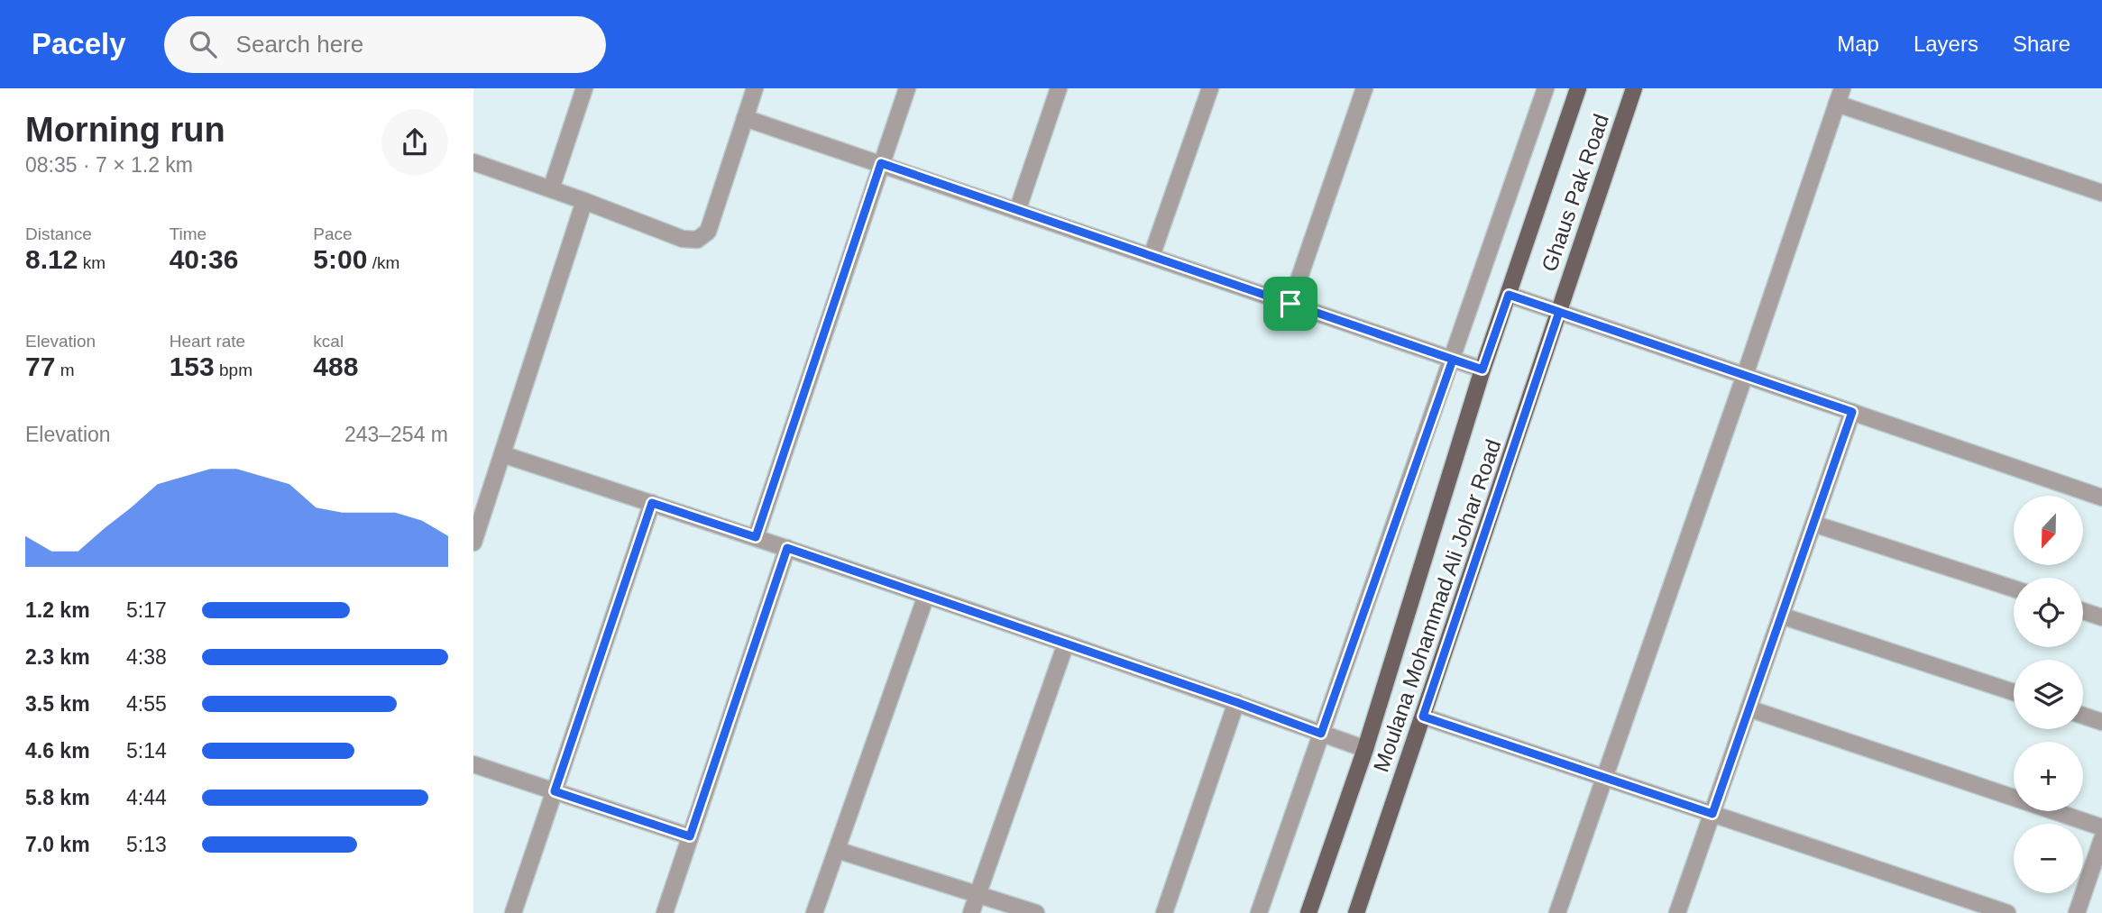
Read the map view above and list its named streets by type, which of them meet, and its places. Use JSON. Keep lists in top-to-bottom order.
{
  "streets": {
    "main road": ["Ghaus Pak Road", "Moulana Mohammad Ali Johar Road"]
  },
  "crossings": [
    ["Ghaus Pak Road", "Moulana Mohammad Ali Johar Road"]
  ],
  "north": "bottom",
  "page": {
    "header": "Pacely",
    "search": "Search here",
    "nav": ["Map", "Layers", "Share"],
    "heading": ["Morning run", "08:35 · 7 × 1.2 km"],
    "stats": [
      ["Distance", "8.12 km"],
      ["Time", "40:36"],
      ["Pace", "5:00 /km"],
      ["Elevation", "77 m"],
      ["Heart rate", "153 bpm"],
      ["kcal", "488"]
    ],
    "chart": ["Elevation", "243–254 m"],
    "map_buttons": ["+", "−"],
    "list": [
      {
        "name": "1.2 km",
        "note": "5:17"
      },
      {
        "name": "2.3 km",
        "note": "4:38"
      },
      {
        "name": "3.5 km",
        "note": "4:55"
      },
      {
        "name": "4.6 km",
        "note": "5:14"
      },
      {
        "name": "5.8 km",
        "note": "4:44"
      },
      {
        "name": "7.0 km",
        "note": "5:13"
      }
    ]
  }
}
